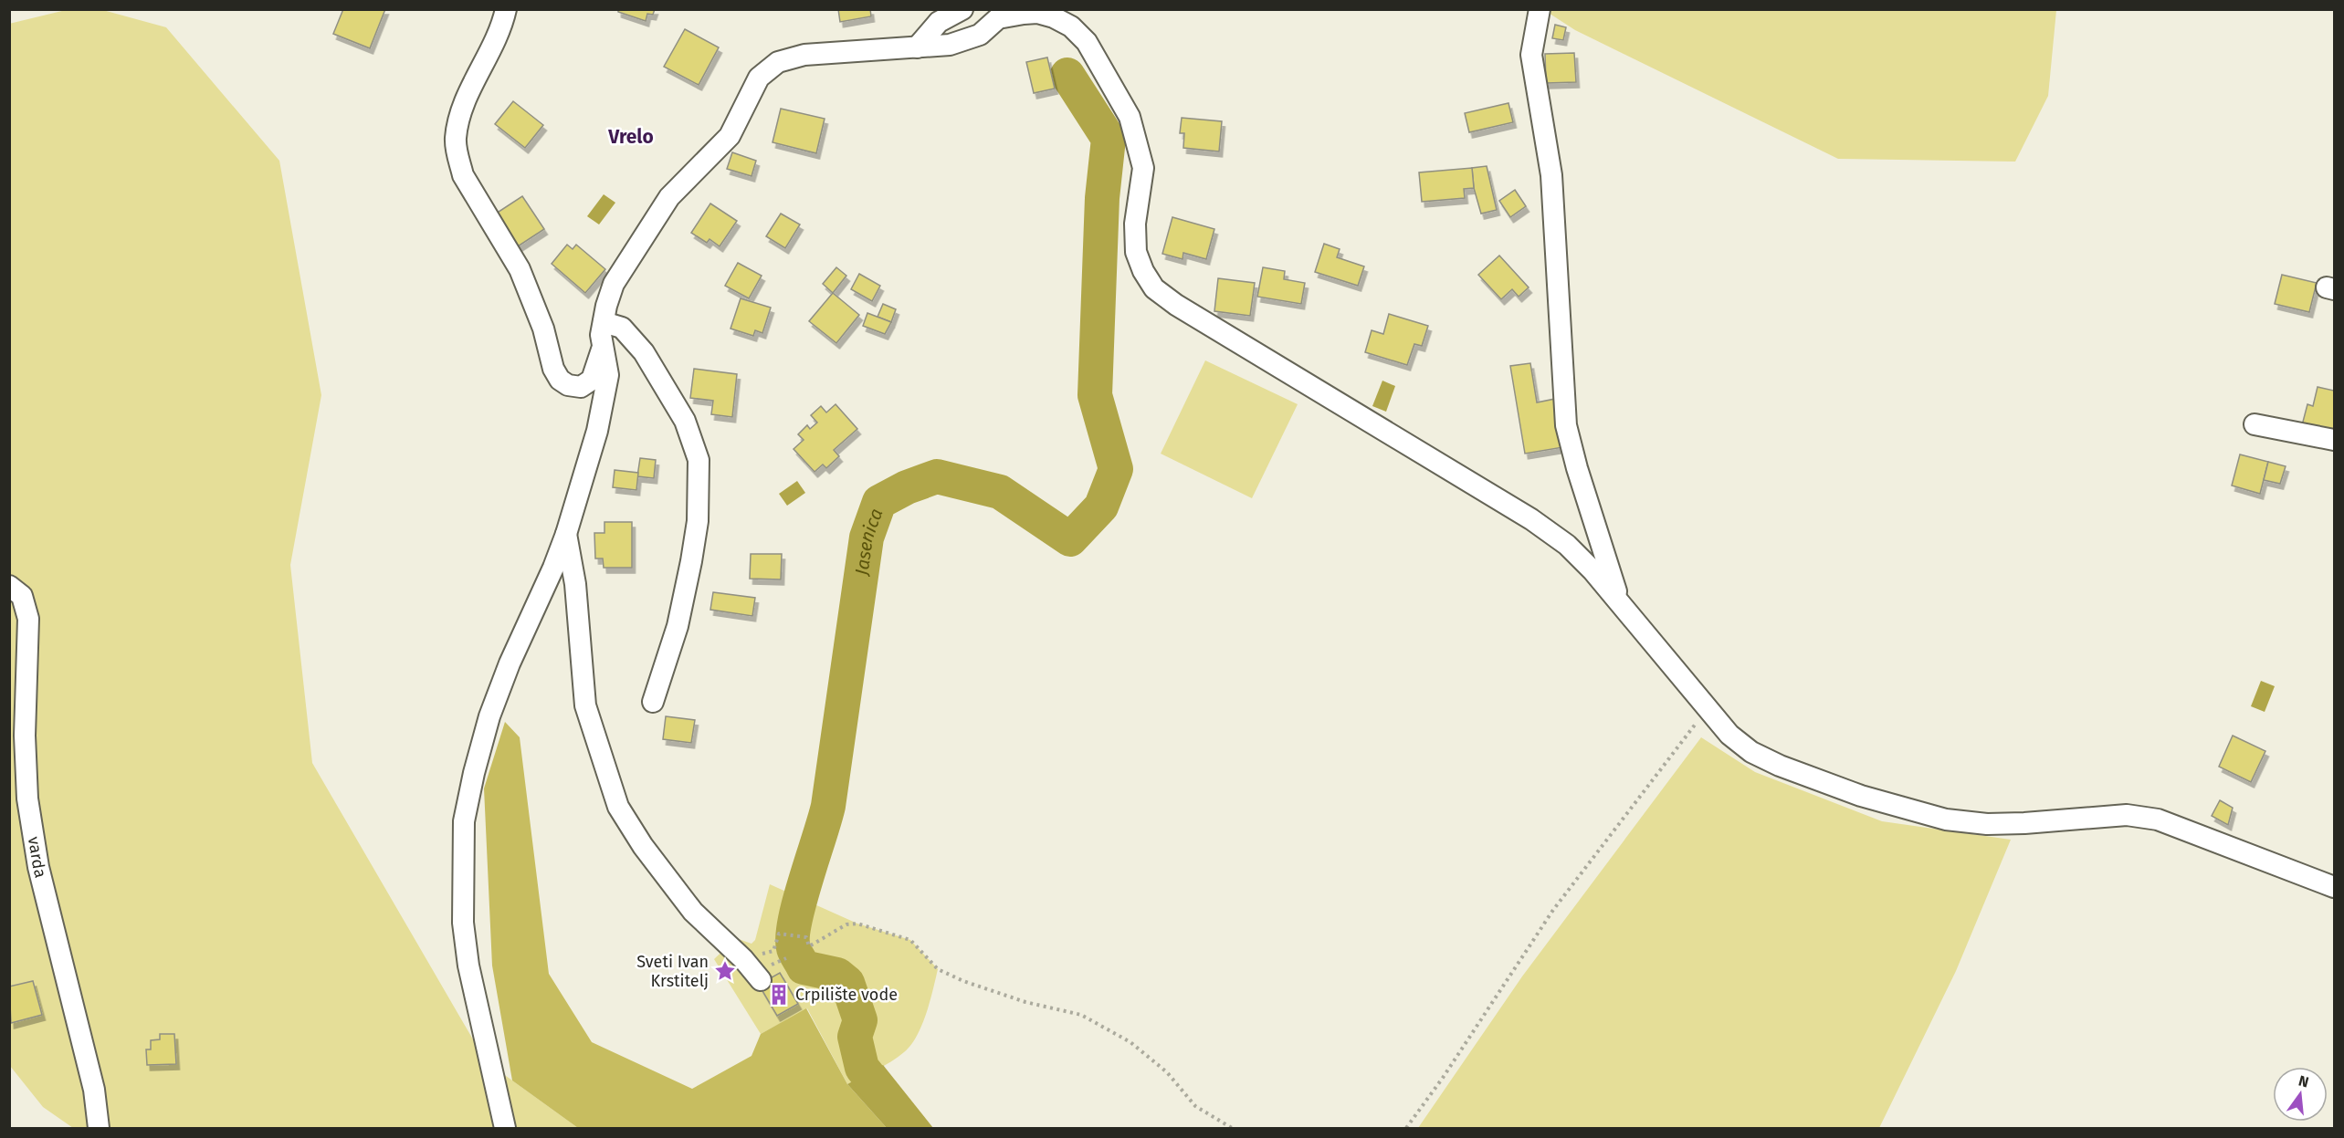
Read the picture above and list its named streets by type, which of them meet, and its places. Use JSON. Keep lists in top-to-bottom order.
{
  "streets": {
    "street": ["varda"]
  },
  "districts": ["Vrelo"],
  "water": ["Jasenica"],
  "places": {
    "place": ["Sveti Ivan Krstitelj"],
    "building": ["Crpilište vode"]
  },
  "north": "top"
}
